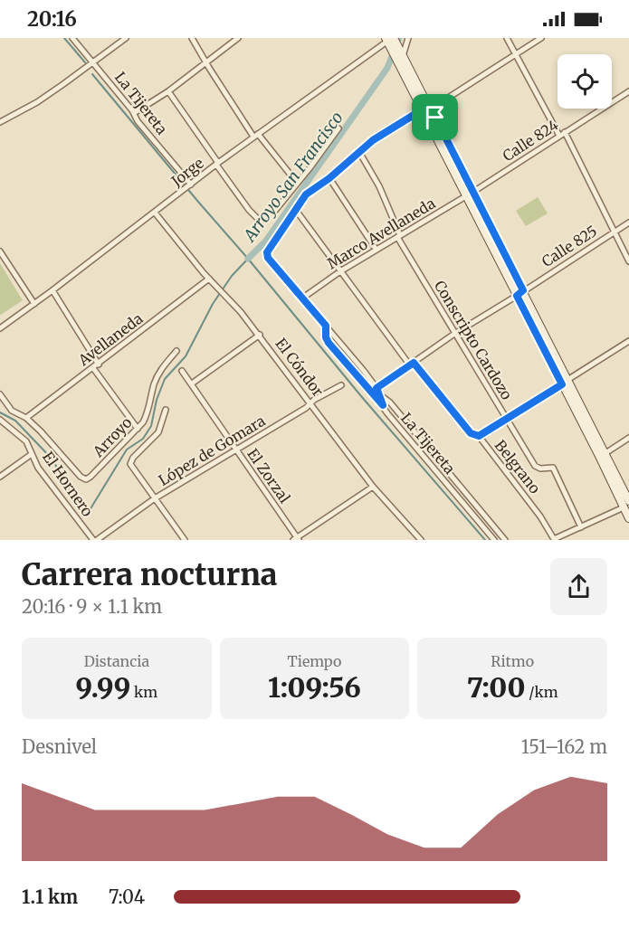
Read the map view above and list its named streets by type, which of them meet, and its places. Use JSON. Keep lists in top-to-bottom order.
{
  "streets": {
    "street": [
      "La Tijereta",
      "Calle 824",
      "Jorge",
      "Marco Avellaneda",
      "Calle 825",
      "Avellaneda",
      "Conscripto Cardozo",
      "El Cóndor",
      "Arroyo",
      "López de Gomara",
      "Belgrano",
      "El Zorzal",
      "El Hornero"
    ]
  },
  "crossings": [
    ["La Tijereta", "Jorge"],
    ["La Tijereta", "Marco Avellaneda"],
    ["La Tijereta", "Belgrano"],
    ["Calle 824", "Marco Avellaneda"],
    ["Jorge", "El Cóndor"],
    ["Marco Avellaneda", "Conscripto Cardozo"],
    ["Marco Avellaneda", "Belgrano"],
    ["Avellaneda", "El Cóndor"],
    ["Avellaneda", "El Hornero"],
    ["El Cóndor", "López de Gomara"],
    ["Arroyo", "El Hornero"],
    ["López de Gomara", "El Zorzal"],
    ["López de Gomara", "El Hornero"]
  ],
  "water": ["Arroyo San Francisco"],
  "page": {
    "status": "20:16",
    "heading": ["Carrera nocturna", "20:16 · 9 × 1.1 km"],
    "stats": [
      ["Distancia", "9.99 km"],
      ["Tiempo", "1:09:56"],
      ["Ritmo", "7:00 /km"]
    ],
    "chart": ["Desnivel", "151–162 m"],
    "list": [
      {
        "name": "1.1 km",
        "note": "7:04"
      }
    ]
  }
}
